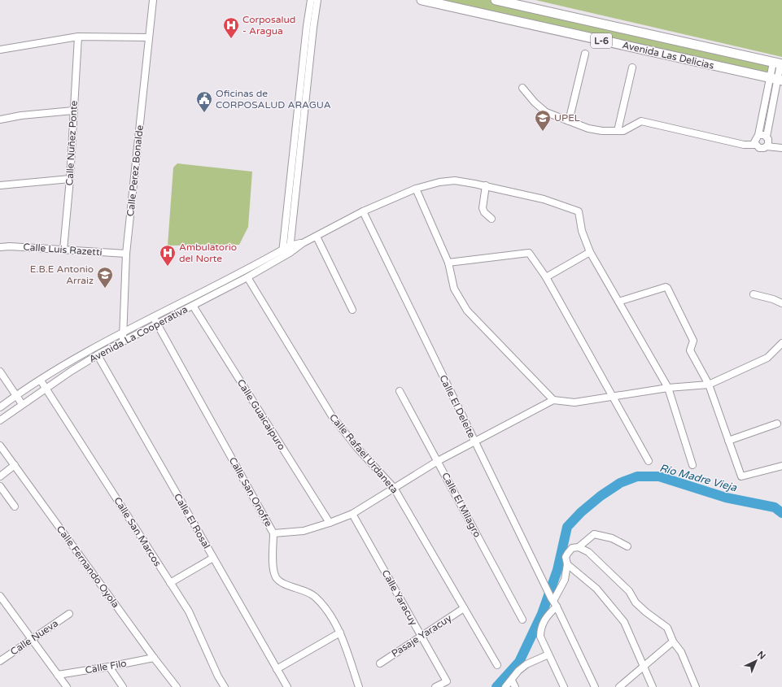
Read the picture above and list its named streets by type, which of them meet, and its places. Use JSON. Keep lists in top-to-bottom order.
{
  "streets": {
    "main road": ["L-6", "Avenida Las Delicias"],
    "street": [
      "Calle Nuñez Ponte",
      "Calle Perez Bonalde",
      "Calle Luis Razetti",
      "Avenida La Cooperativa",
      "Calle El Deleite",
      "Calle Guaicaipuro",
      "Calle Rafael Urdaneta",
      "Calle San Onofre",
      "Calle El Milagro",
      "Calle El Rosal",
      "Calle San Marcos",
      "Calle Fernando Oyola",
      "Calle Yaracuy",
      "Pasaje Yaracuy",
      "Calle Nueva",
      "Calle Filo"
    ]
  },
  "crossings": [
    ["Calle Nuñez Ponte", "Calle Luis Razetti"],
    ["Calle Perez Bonalde", "Calle Luis Razetti"],
    ["Calle Perez Bonalde", "Avenida La Cooperativa"],
    ["Avenida La Cooperativa", "Calle El Deleite"],
    ["Avenida La Cooperativa", "Calle Guaicaipuro"],
    ["Avenida La Cooperativa", "Calle Rafael Urdaneta"],
    ["Avenida La Cooperativa", "Calle San Onofre"],
    ["Avenida La Cooperativa", "Calle El Rosal"],
    ["Avenida La Cooperativa", "Calle San Marcos"],
    ["Calle Rafael Urdaneta", "Pasaje Yaracuy"],
    ["Calle Fernando Oyola", "Calle Filo"],
    ["Calle Yaracuy", "Pasaje Yaracuy"]
  ],
  "water": ["Río Madre Vieja"],
  "places": {
    "hospital": ["Corposalud - Aragua", "Ambulatorio del Norte"],
    "public building": ["Oficinas de CORPOSALUD ARAGUA"],
    "school or university": ["UPEL", "E.B.E Antonio Arraiz"]
  },
  "north": "top right"
}
